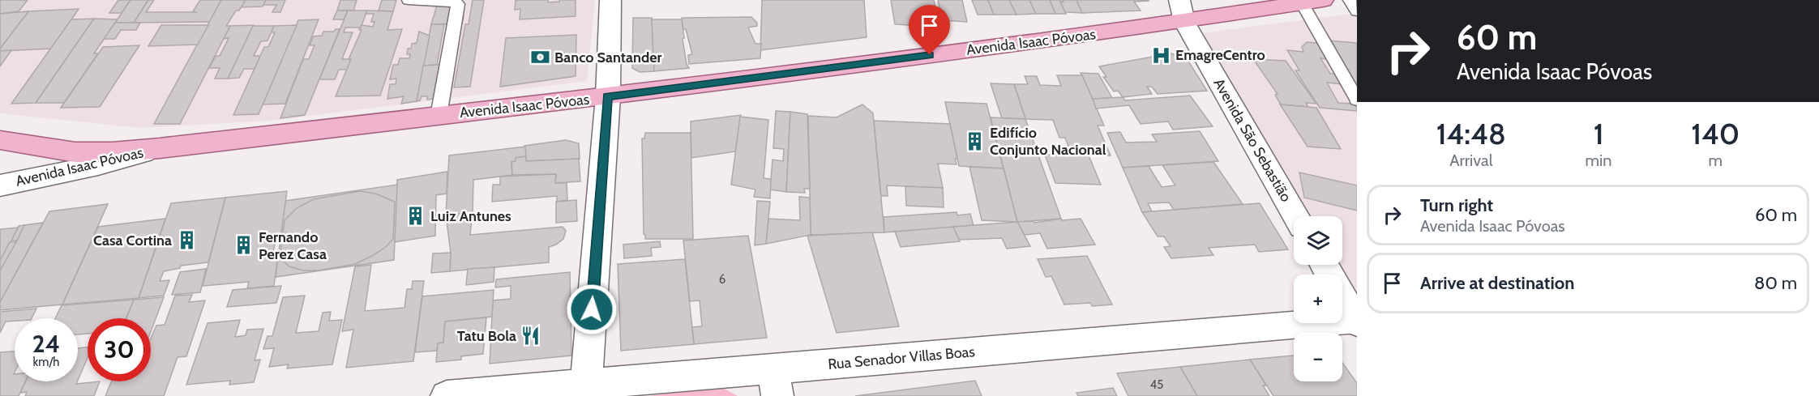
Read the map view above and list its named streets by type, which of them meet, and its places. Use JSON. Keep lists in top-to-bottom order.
{
  "streets": {
    "main road": ["Avenida Isaac Póvoas"],
    "street": ["Avenida São Sebastião", "Rua Senador Villas Boas"]
  },
  "crossings": [
    ["Avenida Isaac Póvoas", "Avenida São Sebastião"]
  ],
  "places": {
    "hospital": ["EmagreCentro"],
    "bank": ["Banco Santander"],
    "building": [
      "Edifício Conjunto Nacional",
      "Luiz Antunes",
      "Casa Cortina",
      "Fernando Perez Casa"
    ],
    "restaurant": ["Tatu Bola"]
  },
  "house_numbers": ["6", "45"],
  "page": {
    "turn": ["60 m", "Avenida Isaac Póvoas"],
    "eta": [
      "14:48",
      "Arrival",
      "1",
      "min",
      "140",
      "m"
    ],
    "list": [
      {
        "name": "Turn right",
        "note": "Avenida Isaac Póvoas",
        "value": "60 m"
      },
      {
        "name": "Arrive at destination",
        "value": "80 m"
      }
    ],
    "map_buttons": ["+", "−"],
    "speed": "24 km/h",
    "limit": "30"
  }
}
